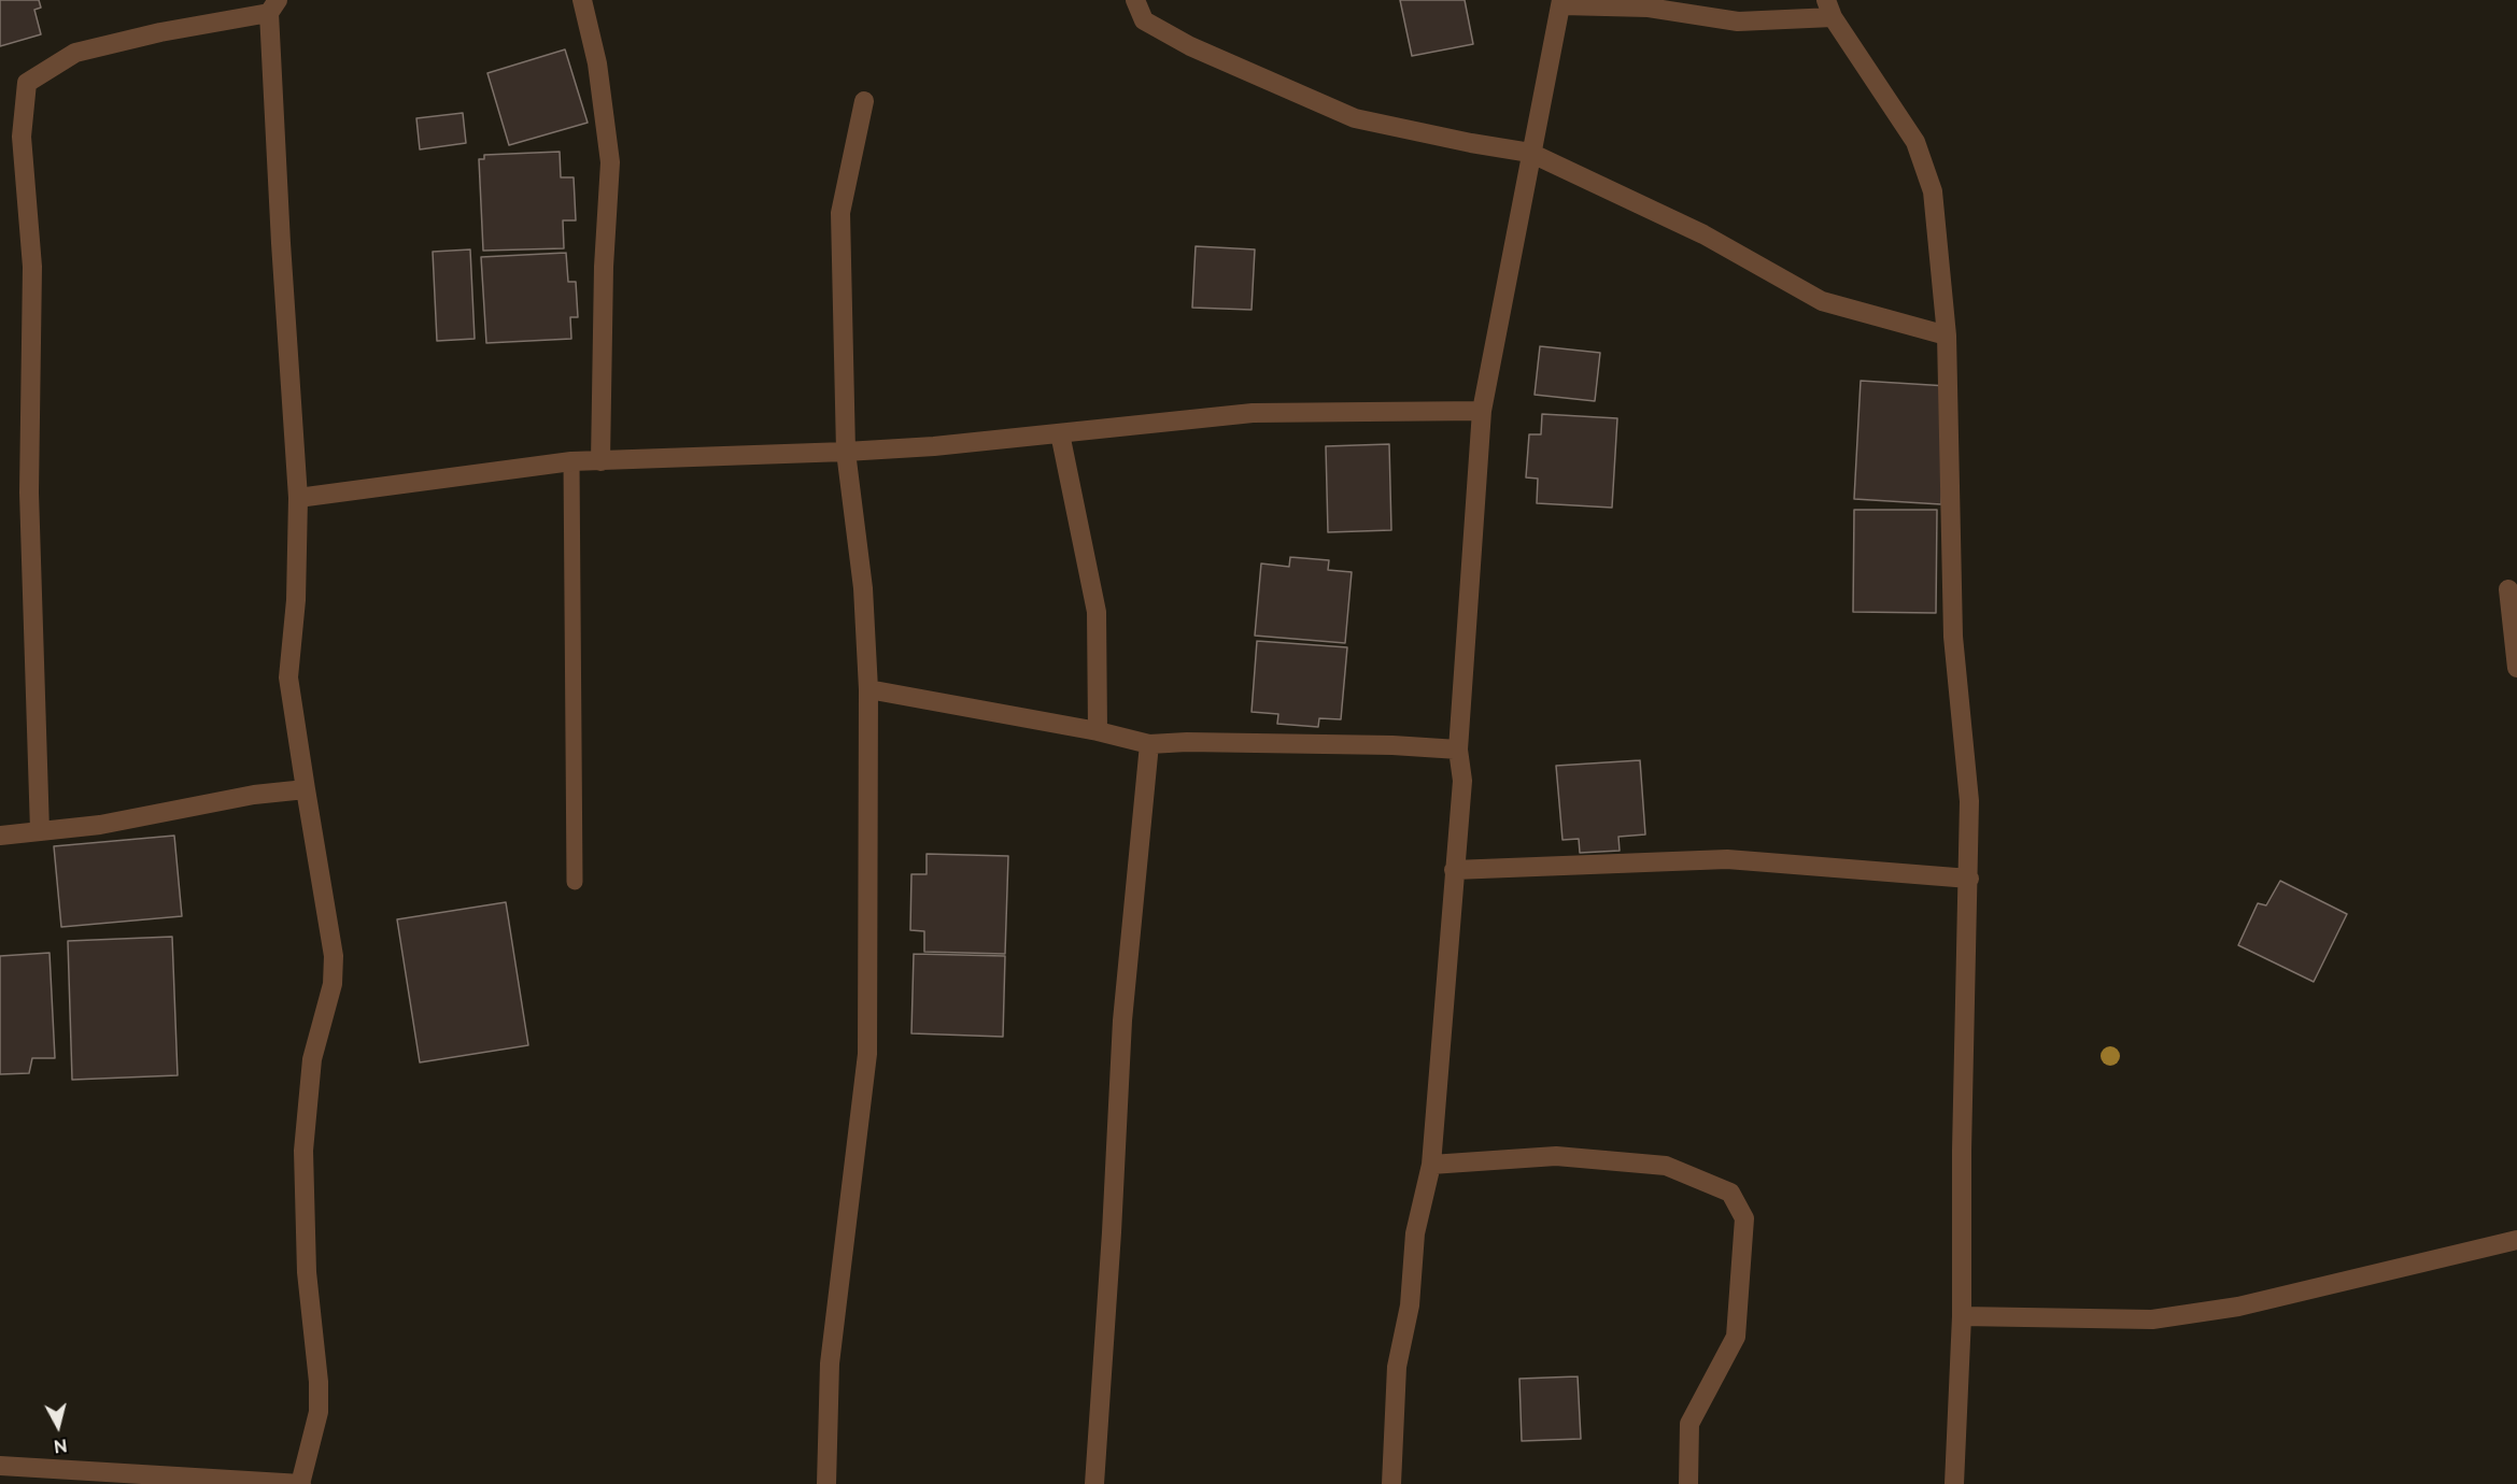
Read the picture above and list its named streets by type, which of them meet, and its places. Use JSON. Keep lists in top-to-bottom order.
{
  "north": "bottom"
}
